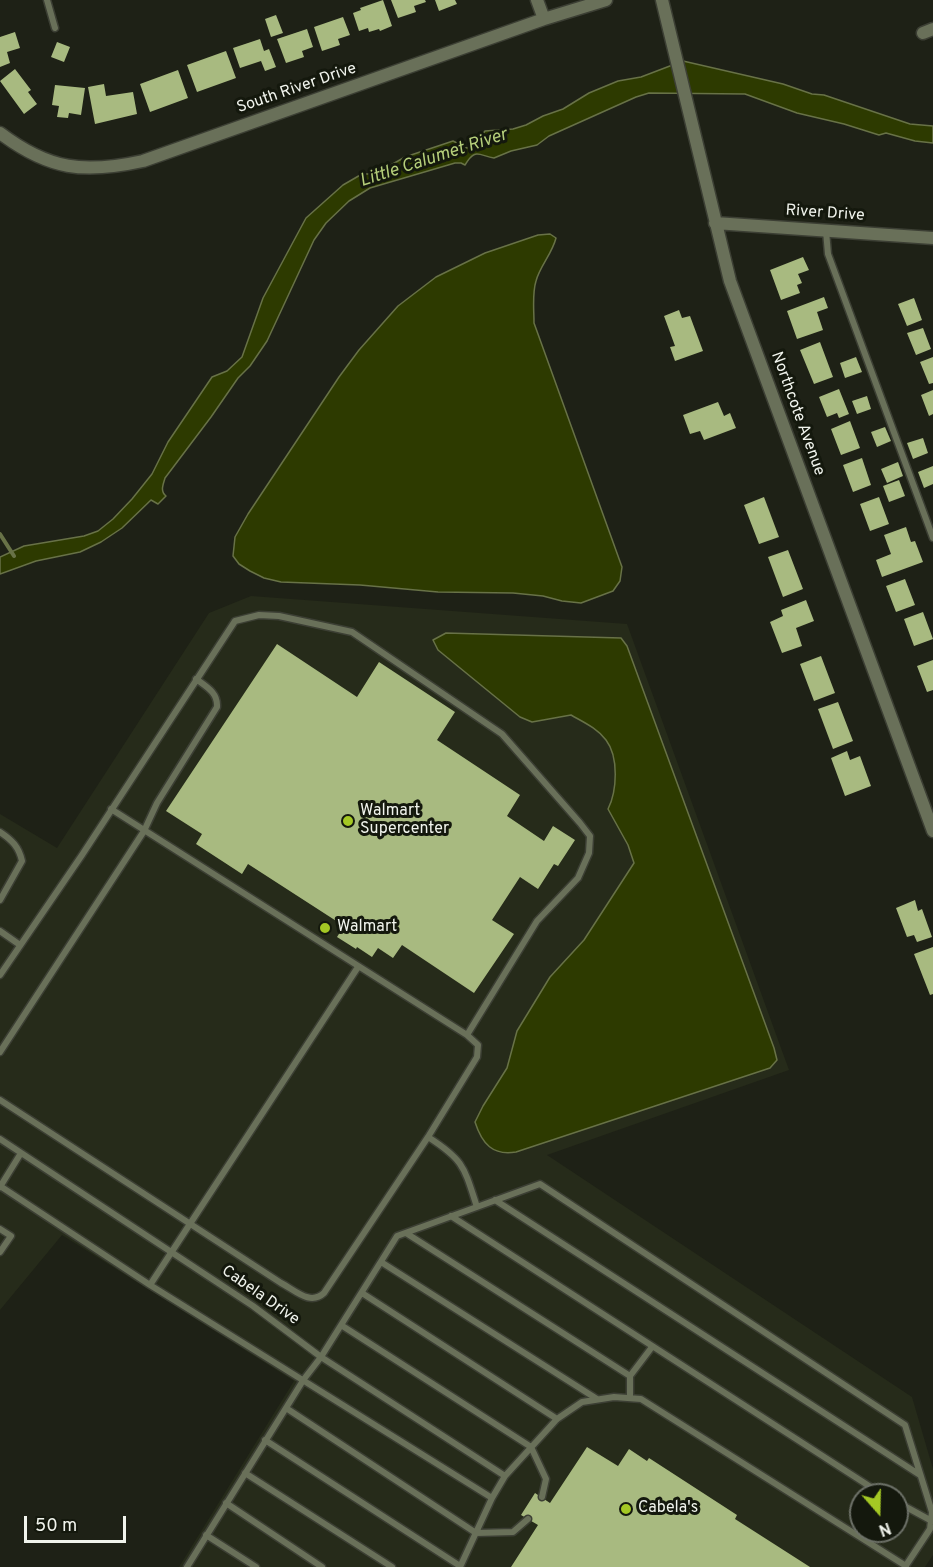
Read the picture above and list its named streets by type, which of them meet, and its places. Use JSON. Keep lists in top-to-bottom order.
{
  "streets": {
    "street": ["South River Drive", "River Drive", "Northcote Avenue"],
    "lane": ["Cabela Drive"]
  },
  "crossings": [
    ["River Drive", "Northcote Avenue"]
  ],
  "water": ["Little Calumet River"],
  "places": ["Walmart Supercenter", "Walmart", "Cabela's"],
  "scale_bar": "50 m",
  "north": "bottom"
}
